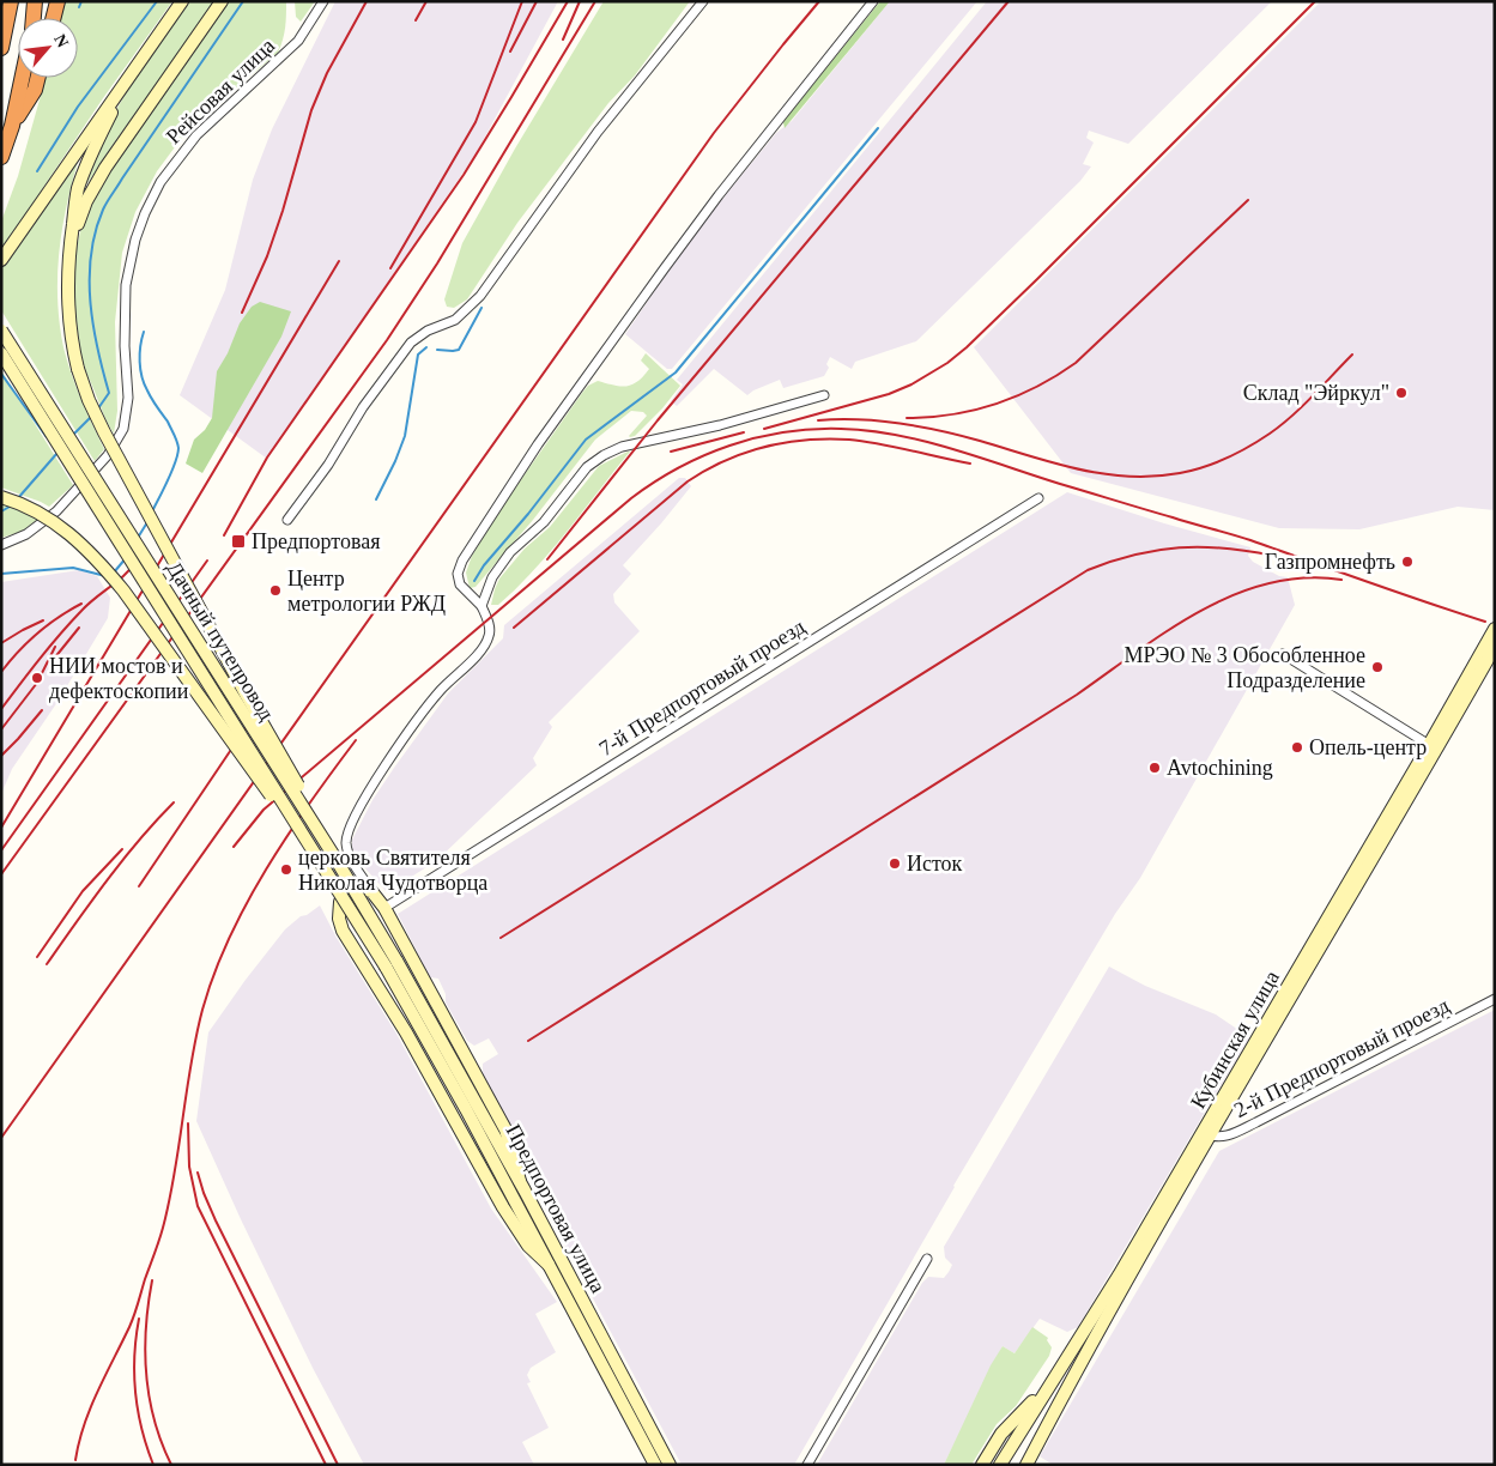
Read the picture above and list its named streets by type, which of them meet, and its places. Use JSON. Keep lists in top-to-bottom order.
{
  "streets": {
    "main road": ["Дачный путепровод", "Кубинская улица", "Предпортовая улица"],
    "street": ["Рейсовая улица", "7-й Предпортовый проезд", "2-й Предпортовый проезд"]
  },
  "crossings": [
    ["Дачный путепровод", "Предпортовая улица"],
    ["Кубинская улица", "2-й Предпортовый проезд"]
  ],
  "places": {
    "other": [
      "Склад \"Эйркул\"",
      "Газпромнефть",
      "Центр метрологии РЖД",
      "МРЭО № 3 Обособленное Подразделение",
      "НИИ мостов и дефектоскопии",
      "Опель-центр",
      "Avtochining",
      "Исток",
      "церковь Святителя Николая Чудотворца"
    ],
    "transit": ["Предпортовая"]
  },
  "north": "top right"
}
